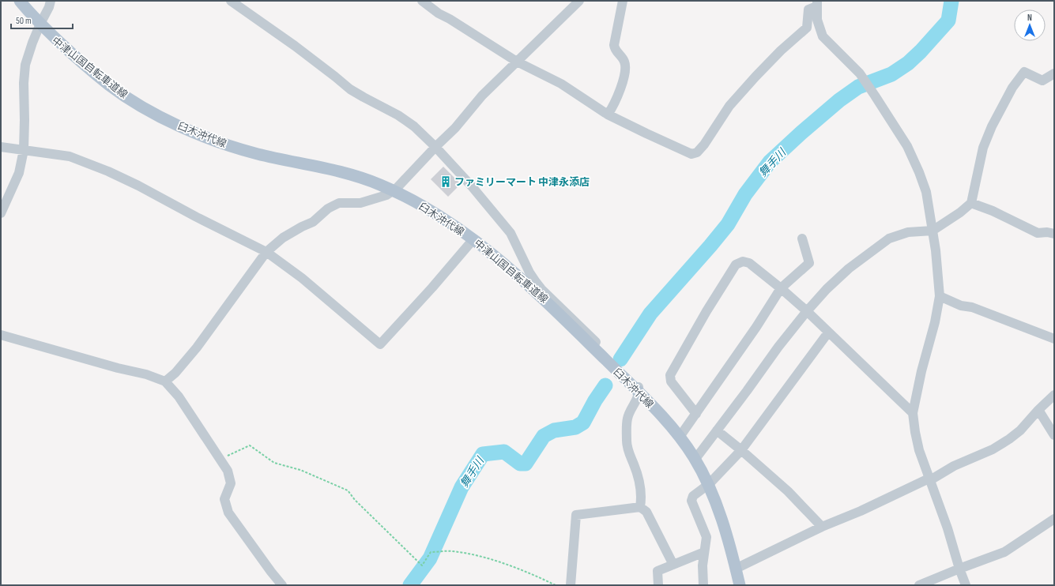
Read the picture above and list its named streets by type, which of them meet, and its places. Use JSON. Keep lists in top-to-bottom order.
{
  "streets": {
    "main road": ["臼木沖代線"]
  },
  "water": ["舞手川"],
  "places": {
    "building": ["ファミリーマート 中津永添店"]
  },
  "scale_bar": "50 m",
  "north": "top"
}
